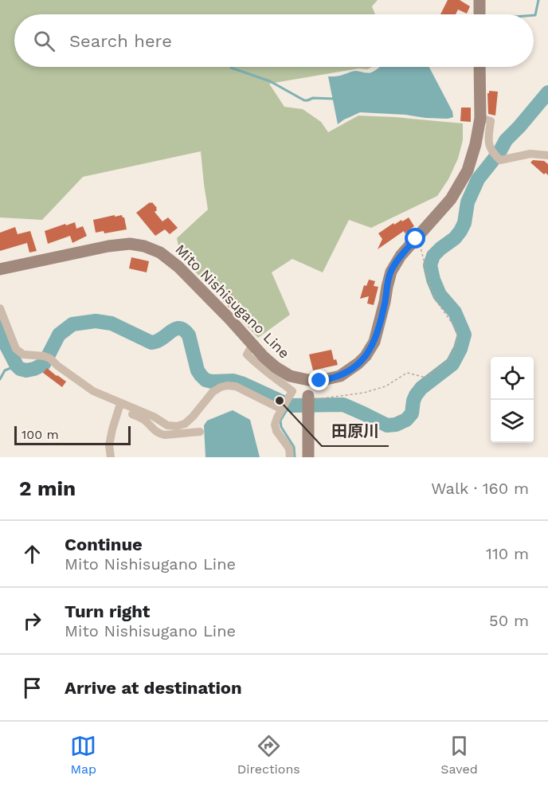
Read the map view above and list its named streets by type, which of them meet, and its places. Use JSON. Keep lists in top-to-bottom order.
{
  "streets": {
    "main road": ["Mito Nishisugano Line"]
  },
  "places": ["田原川"],
  "scale_bar": "100 m",
  "page": {
    "search": "Search here",
    "scale": "100 m",
    "heading": ["2 min", "Walk · 160 m"],
    "list": [
      ["Continue", "Mito Nishisugano Line", "110 m"],
      ["Turn right", "Mito Nishisugano Line", "50 m"],
      "Arrive at destination"
    ],
    "nav": ["Map", "Directions", "Saved"]
  }
}
